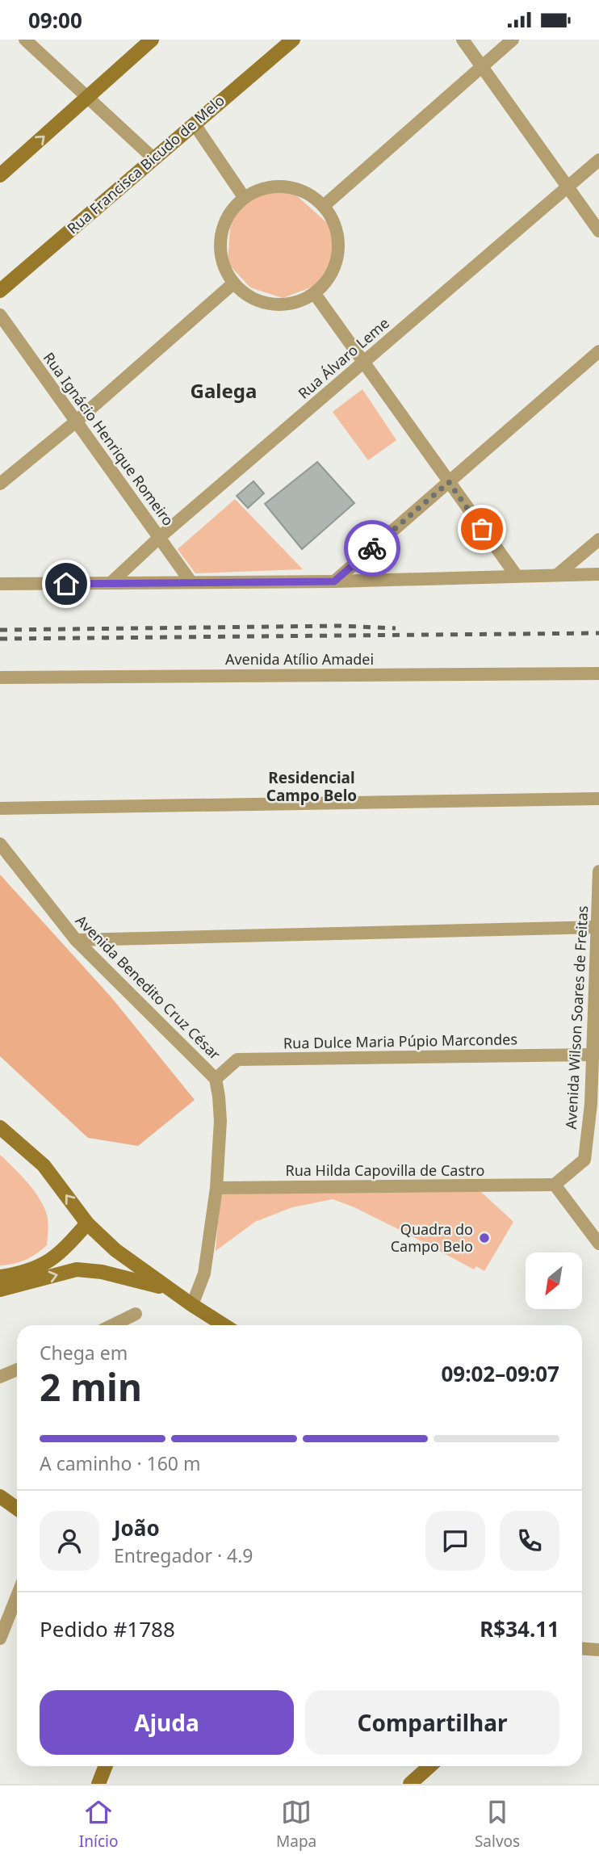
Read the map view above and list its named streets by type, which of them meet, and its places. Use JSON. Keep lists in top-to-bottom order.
{
  "streets": {
    "main road": ["Rua Francisca Bicudo de Melo"],
    "street": [
      "Rua Álvaro Leme",
      "Rua Ignácio Henrique Romeiro",
      "Avenida Atílio Amadei",
      "Avenida Benedito Cruz César",
      "Avenida Wilson Soares de Freitas",
      "Rua Dulce Maria Púpio Marcondes",
      "Rua Hilda Capovilla de Castro"
    ]
  },
  "crossings": [
    ["Rua Álvaro Leme", "Rua Ignácio Henrique Romeiro"],
    ["Avenida Benedito Cruz César", "Rua Dulce Maria Púpio Marcondes"],
    ["Avenida Benedito Cruz César", "Rua Hilda Capovilla de Castro"],
    ["Avenida Wilson Soares de Freitas", "Rua Dulce Maria Púpio Marcondes"],
    ["Avenida Wilson Soares de Freitas", "Rua Hilda Capovilla de Castro"]
  ],
  "districts": ["Galega", "Residencial Campo Belo"],
  "places": ["Quadra do Campo Belo"],
  "north": "bottom left",
  "page": {
    "status": "09:00",
    "heading": ["2 min", "Chega em", "09:02–09:07"],
    "panel": [
      "João",
      "Entregador · 4.9",
      "Pedido #1788",
      "R$34.11"
    ],
    "bar": "A caminho · 160 m",
    "buttons": ["Ajuda", "Compartilhar"],
    "tabs": ["Início", "Mapa", "Salvos"]
  }
}
